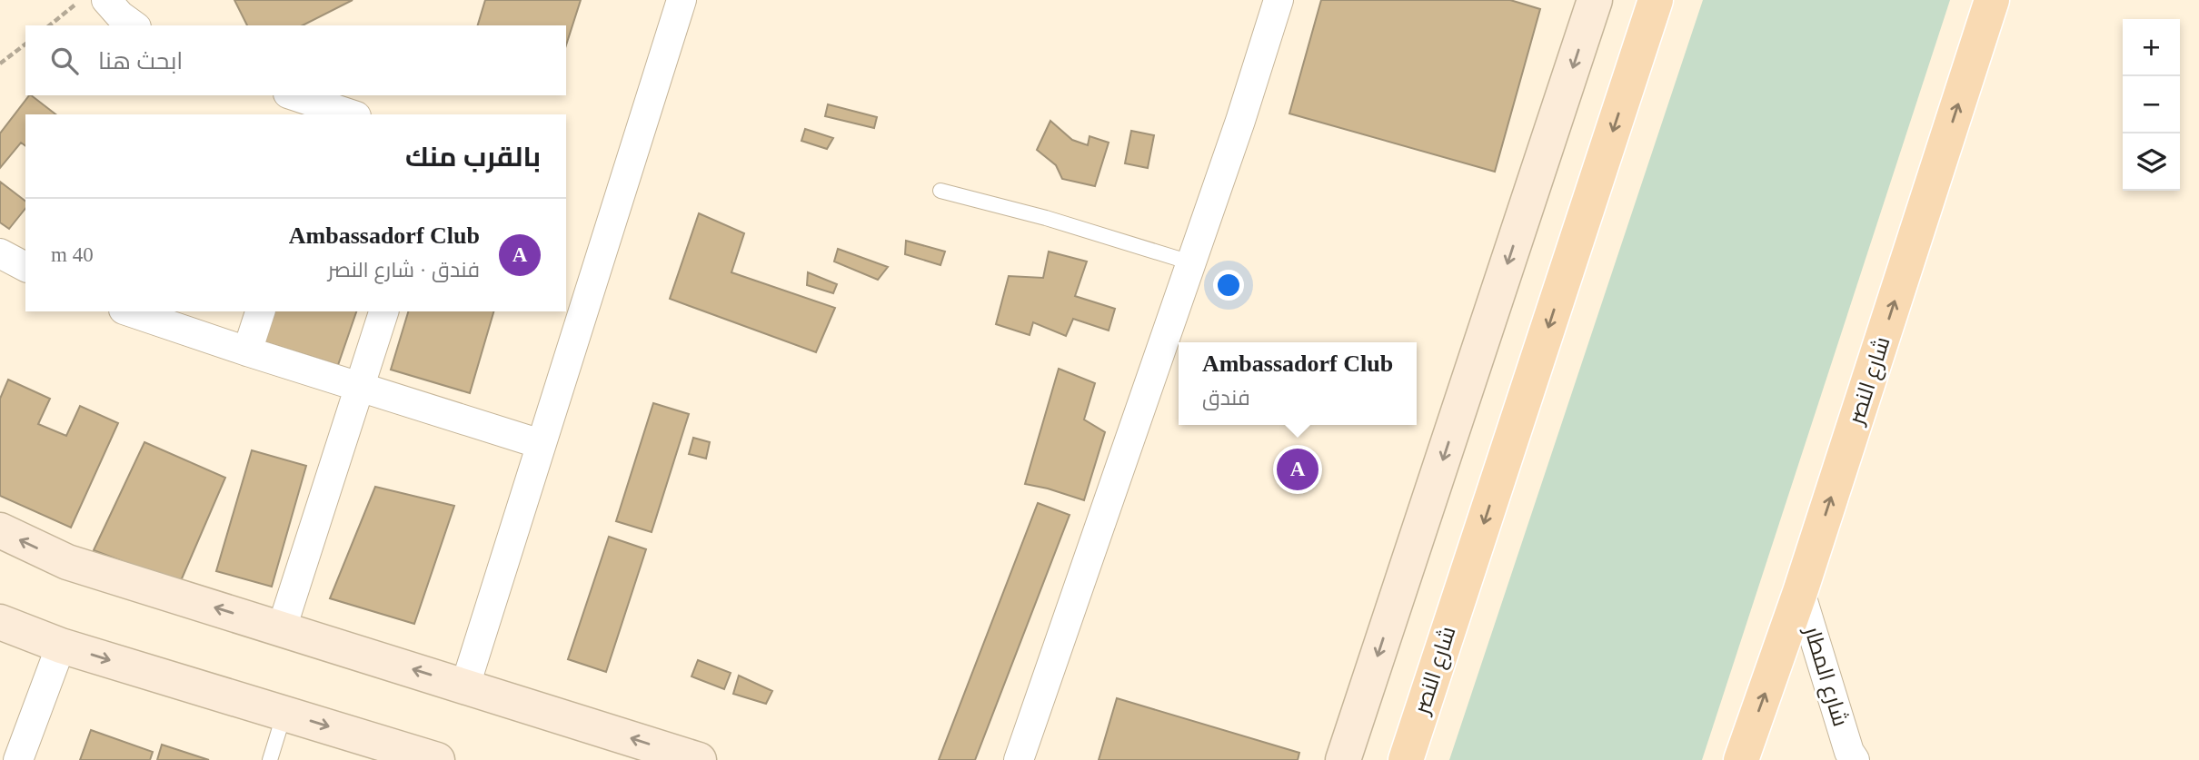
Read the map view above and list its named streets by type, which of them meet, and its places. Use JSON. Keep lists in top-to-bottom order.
{
  "streets": {
    "main road": ["شارع النصر"],
    "street": ["شارع المطار"]
  },
  "crossings": [
    ["شارع النصر", "شارع المطار"]
  ],
  "page": {
    "map_buttons": ["+", "−"],
    "search": "ابحث هنا",
    "heading": "بالقرب منك",
    "list": [
      {
        "mark": "A",
        "name": "Ambassadorf Club",
        "note": "فندق · شارع النصر",
        "value": "40 m"
      }
    ],
    "popup": ["Ambassadorf Club", "فندق"],
    "pins": "A"
  }
}
